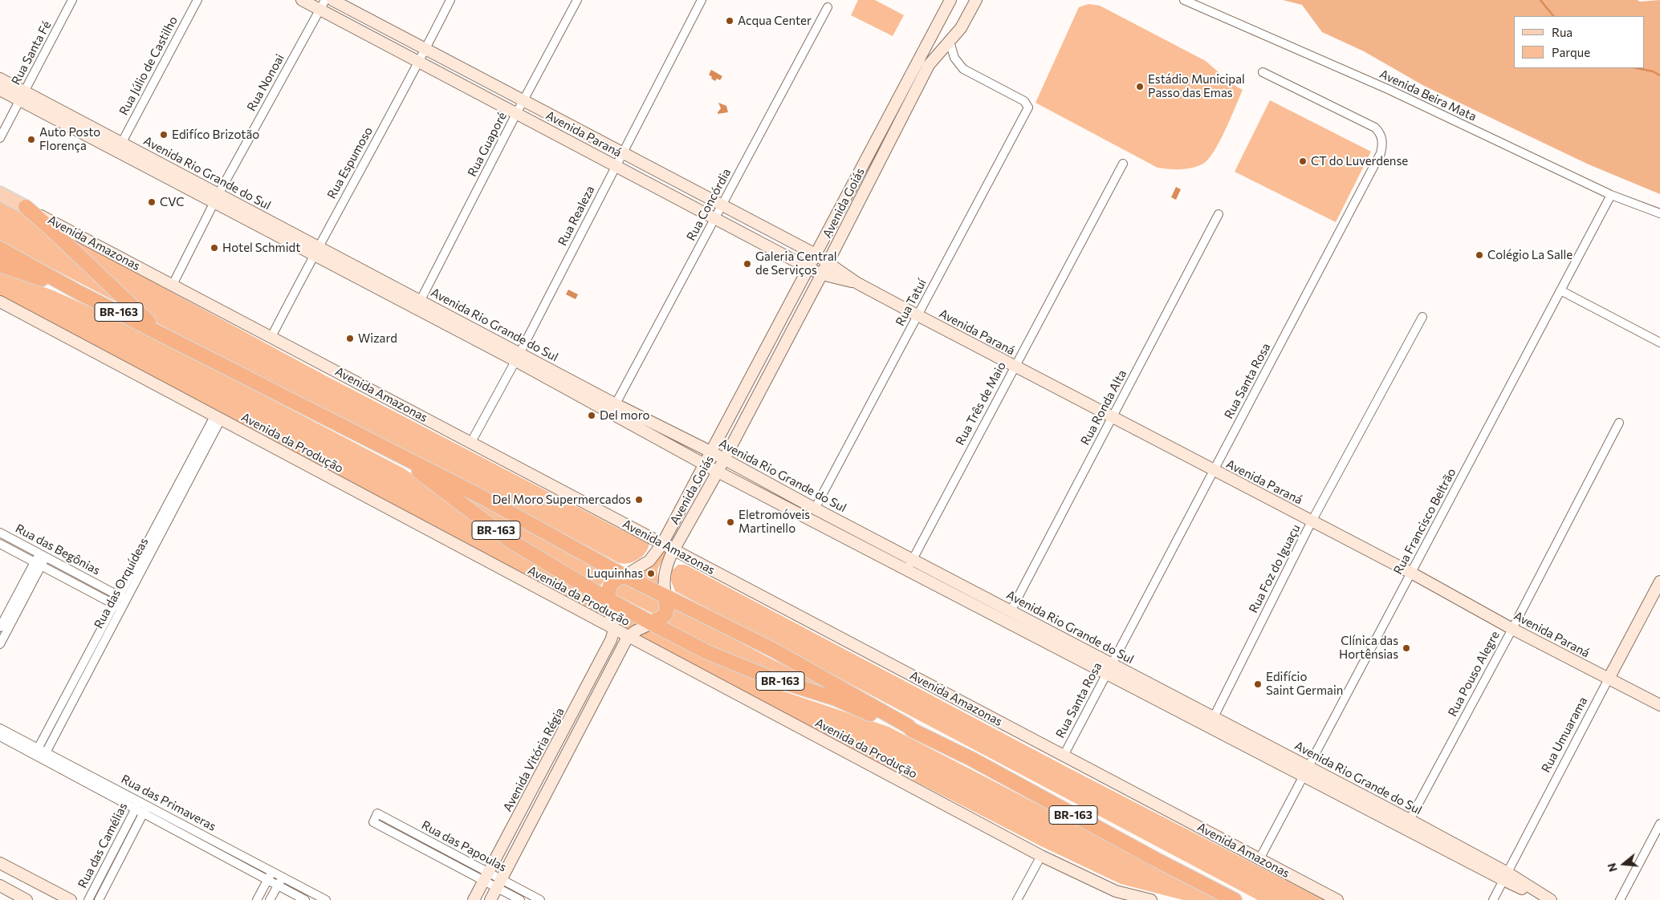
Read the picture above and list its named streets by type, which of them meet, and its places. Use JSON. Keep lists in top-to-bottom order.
{
  "streets": {
    "highway": ["BR-163"],
    "main road": ["Avenida Amazonas"],
    "street": [
      "Rua Santa Fé",
      "Rua Júlio de Castilho",
      "Rua Nonoai",
      "Avenida Beira Mata",
      "Avenida Paraná",
      "Rua Guaporé",
      "Rua Espumoso",
      "Avenida Rio Grande do Sul",
      "Avenida Goiás",
      "Rua Concórdia",
      "Rua Realeza",
      "Rua Tatuí",
      "Rua Santa Rosa",
      "Rua Três de Maio",
      "Rua Ronda Alta",
      "Avenida da Produção",
      "Rua Francisco Beltrão",
      "Rua das Begônias",
      "Rua Foz do Iguaçu",
      "Rua das Orquídeas",
      "Rua Pouso Alegre",
      "Rua Umuarama",
      "Avenida Vitória Régia",
      "Rua das Primaveras",
      "Rua das Camélias",
      "Rua das Papoulas"
    ]
  },
  "crossings": [
    ["Rua Santa Fé", "Avenida Rio Grande do Sul"],
    ["Rua Júlio de Castilho", "Avenida Rio Grande do Sul"],
    ["Rua Nonoai", "Avenida Paraná"],
    ["Rua Nonoai", "Avenida Rio Grande do Sul"],
    ["Rua Nonoai", "Avenida Amazonas"],
    ["Avenida Beira Mata", "Rua Francisco Beltrão"],
    ["Avenida Paraná", "Rua Guaporé"],
    ["Avenida Paraná", "Rua Espumoso"],
    ["Avenida Paraná", "Avenida Goiás"],
    ["Avenida Paraná", "Rua Concórdia"],
    ["Avenida Paraná", "Rua Realeza"],
    ["Avenida Paraná", "Rua Tatuí"],
    ["Avenida Paraná", "Rua Santa Rosa"],
    ["Avenida Paraná", "Rua Três de Maio"],
    ["Avenida Paraná", "Rua Ronda Alta"],
    ["Avenida Paraná", "Rua Francisco Beltrão"],
    ["Avenida Paraná", "Rua Foz do Iguaçu"],
    ["Avenida Paraná", "Rua Pouso Alegre"],
    ["Avenida Paraná", "Rua Umuarama"],
    ["Rua Guaporé", "Avenida Rio Grande do Sul"],
    ["Rua Espumoso", "Avenida Rio Grande do Sul"],
    ["Rua Espumoso", "Avenida Amazonas"],
    ["Avenida Rio Grande do Sul", "Avenida Goiás"],
    ["Avenida Rio Grande do Sul", "Rua Concórdia"],
    ["Avenida Rio Grande do Sul", "Rua Realeza"],
    ["Avenida Rio Grande do Sul", "Rua Tatuí"],
    ["Avenida Rio Grande do Sul", "Rua Santa Rosa"],
    ["Avenida Rio Grande do Sul", "Rua Três de Maio"],
    ["Avenida Rio Grande do Sul", "Rua Ronda Alta"],
    ["Avenida Rio Grande do Sul", "Rua Francisco Beltrão"],
    ["Avenida Rio Grande do Sul", "Rua Foz do Iguaçu"],
    ["Avenida Rio Grande do Sul", "Rua Pouso Alegre"],
    ["Avenida Rio Grande do Sul", "Rua Umuarama"],
    ["Avenida Goiás", "Avenida Amazonas"],
    ["Avenida Goiás", "Rua Tatuí"],
    ["Avenida Goiás", "BR-163"],
    ["Rua Realeza", "Avenida Amazonas"],
    ["Avenida Amazonas", "Rua Santa Rosa"],
    ["Avenida Amazonas", "Rua Francisco Beltrão"],
    ["Avenida da Produção", "Rua das Orquídeas"],
    ["Avenida da Produção", "Avenida Vitória Régia"],
    ["Rua das Begônias", "Rua das Orquídeas"],
    ["Rua das Orquídeas", "Rua das Primaveras"],
    ["Avenida Vitória Régia", "Rua das Papoulas"],
    ["Rua das Primaveras", "Rua das Camélias"]
  ],
  "places": [
    "Acqua Center",
    "Estádio Municipal Passo das Emas",
    "Edifíco Brizotão",
    "Auto Posto Florença",
    "CT do Luverdense",
    "CVC",
    "Hotel Schmidt",
    "Colégio La Salle",
    "Galeria Central de Serviços",
    "Wizard",
    "Del moro",
    "Del Moro Supermercados",
    "Eletromóveis Martinello",
    "Luquinhas",
    "Clínica das Hortênsias",
    "Edifício Saint Germain"
  ],
  "legend": ["Rua", "Parque"],
  "north": "left"
}
